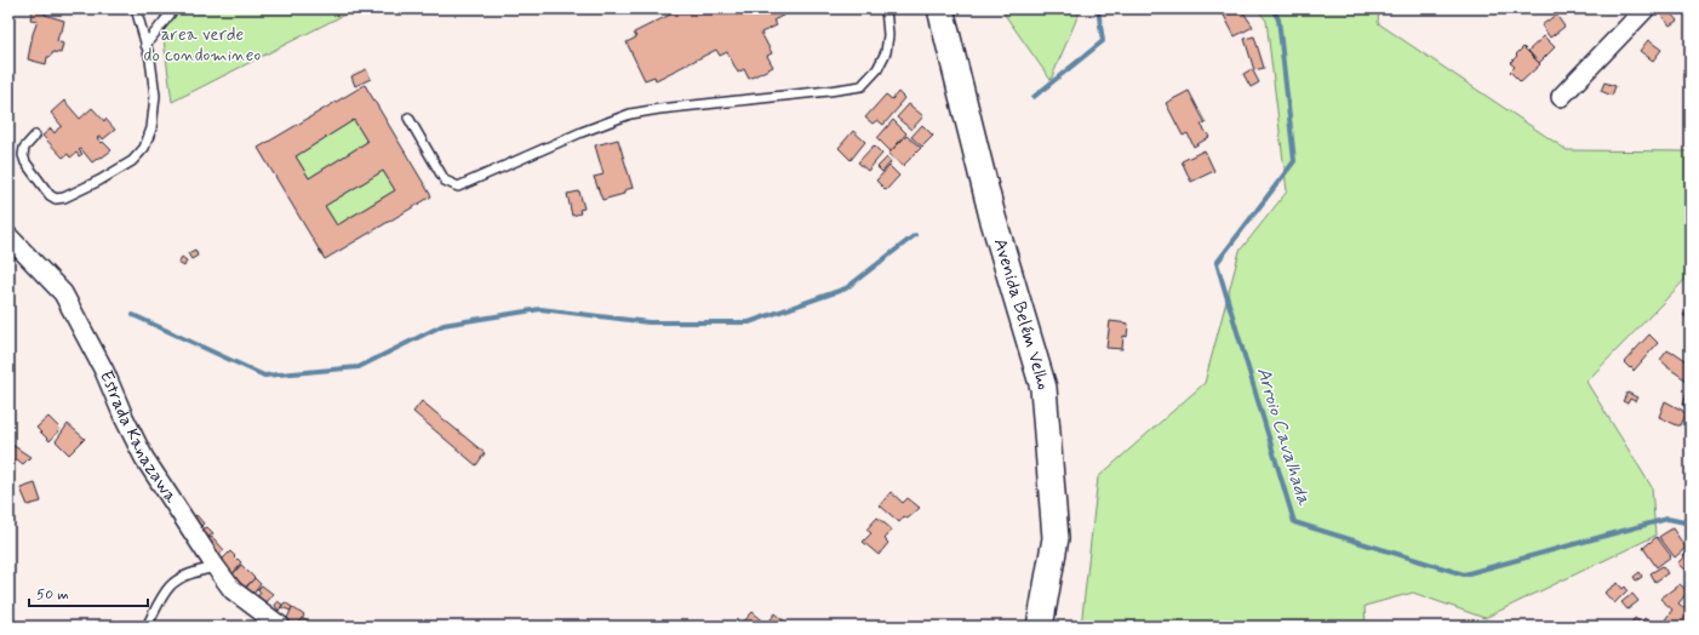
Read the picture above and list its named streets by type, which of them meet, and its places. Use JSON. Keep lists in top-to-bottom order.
{
  "streets": {
    "main road": ["Avenida Belém Velho"],
    "street": ["Estrada Kanazawa"]
  },
  "water": ["Arroio Cavalhada"],
  "parks": ["area verde do condomineo"],
  "scale_bar": "50 m"
}
